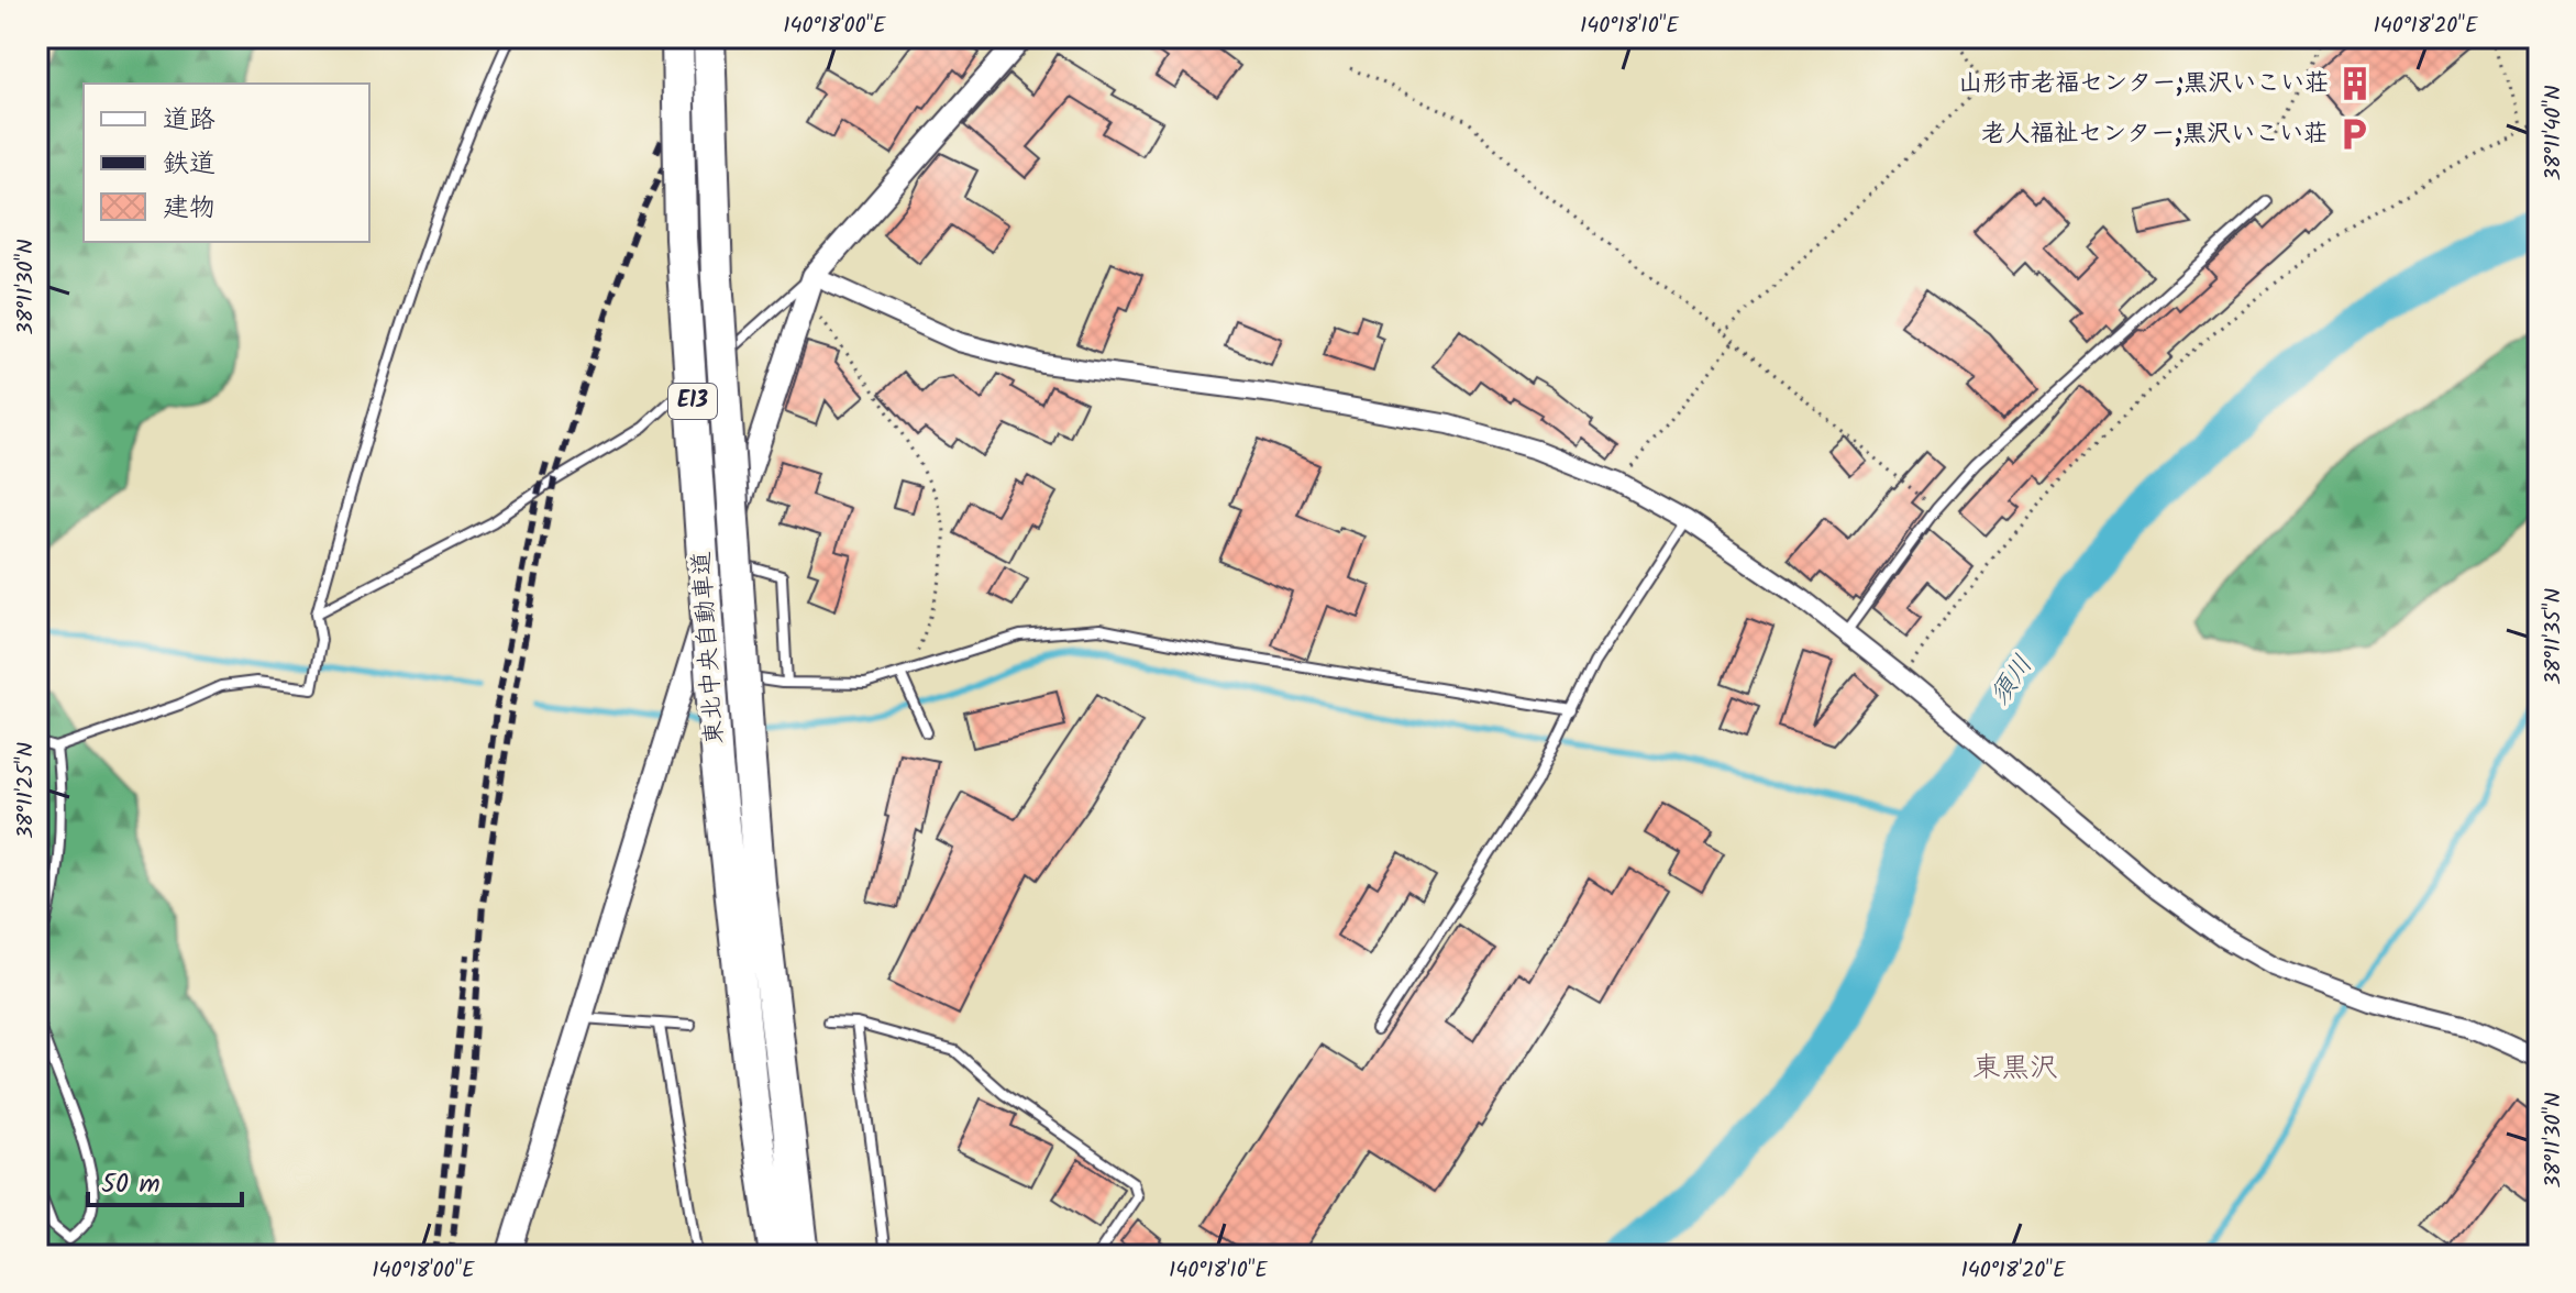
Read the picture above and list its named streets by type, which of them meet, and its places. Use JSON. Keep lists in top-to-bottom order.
{
  "streets": {
    "highway": ["E13", "東北中央自動車道"]
  },
  "districts": ["東黒沢"],
  "water": ["須川"],
  "places": {
    "building": ["山形市老福センター;黒沢いこい荘"],
    "parking": ["老人福祉センター;黒沢いこい荘"]
  },
  "legend": ["道路", "鉄道", "建物"],
  "scale_bar": "50 m",
  "coordinates": [
    "140°18'00\"E",
    "140°18'10\"E",
    "140°18'20\"E",
    "38°11'40\"N",
    "38°11'30\"N",
    "38°11'35\"N",
    "38°11'25\"N"
  ]
}
